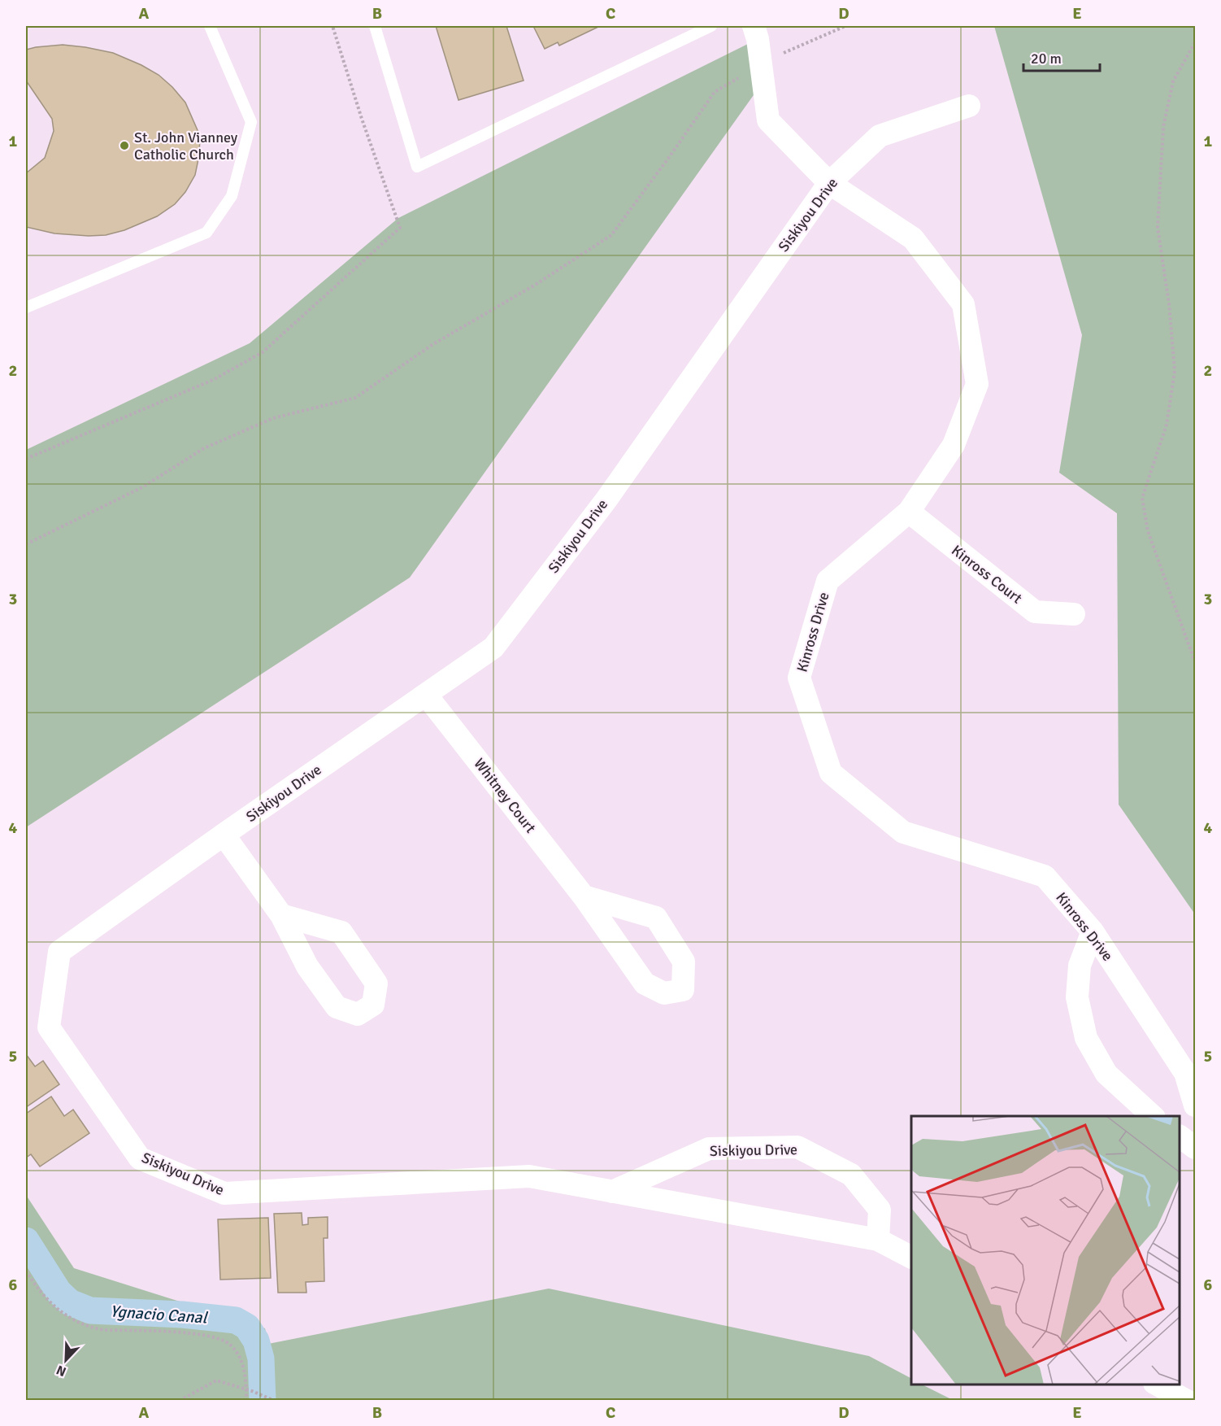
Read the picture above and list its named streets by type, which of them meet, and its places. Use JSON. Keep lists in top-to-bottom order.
{
  "streets": {
    "street": [
      "Siskiyou Drive",
      "Kinross Court",
      "Kinross Drive",
      "Whitney Court"
    ]
  },
  "crossings": [
    ["Siskiyou Drive", "Kinross Drive"],
    ["Siskiyou Drive", "Whitney Court"],
    ["Kinross Court", "Kinross Drive"]
  ],
  "water": ["Ygnacio Canal"],
  "places": ["St. John Vianney Catholic Church"],
  "scale_bar": "20 m",
  "north": "bottom left",
  "grid": {
    "columns": [
      "A",
      "B",
      "C",
      "D",
      "E"
    ],
    "rows": [
      "1",
      "2",
      "3",
      "4",
      "5",
      "6"
    ]
  }
}
